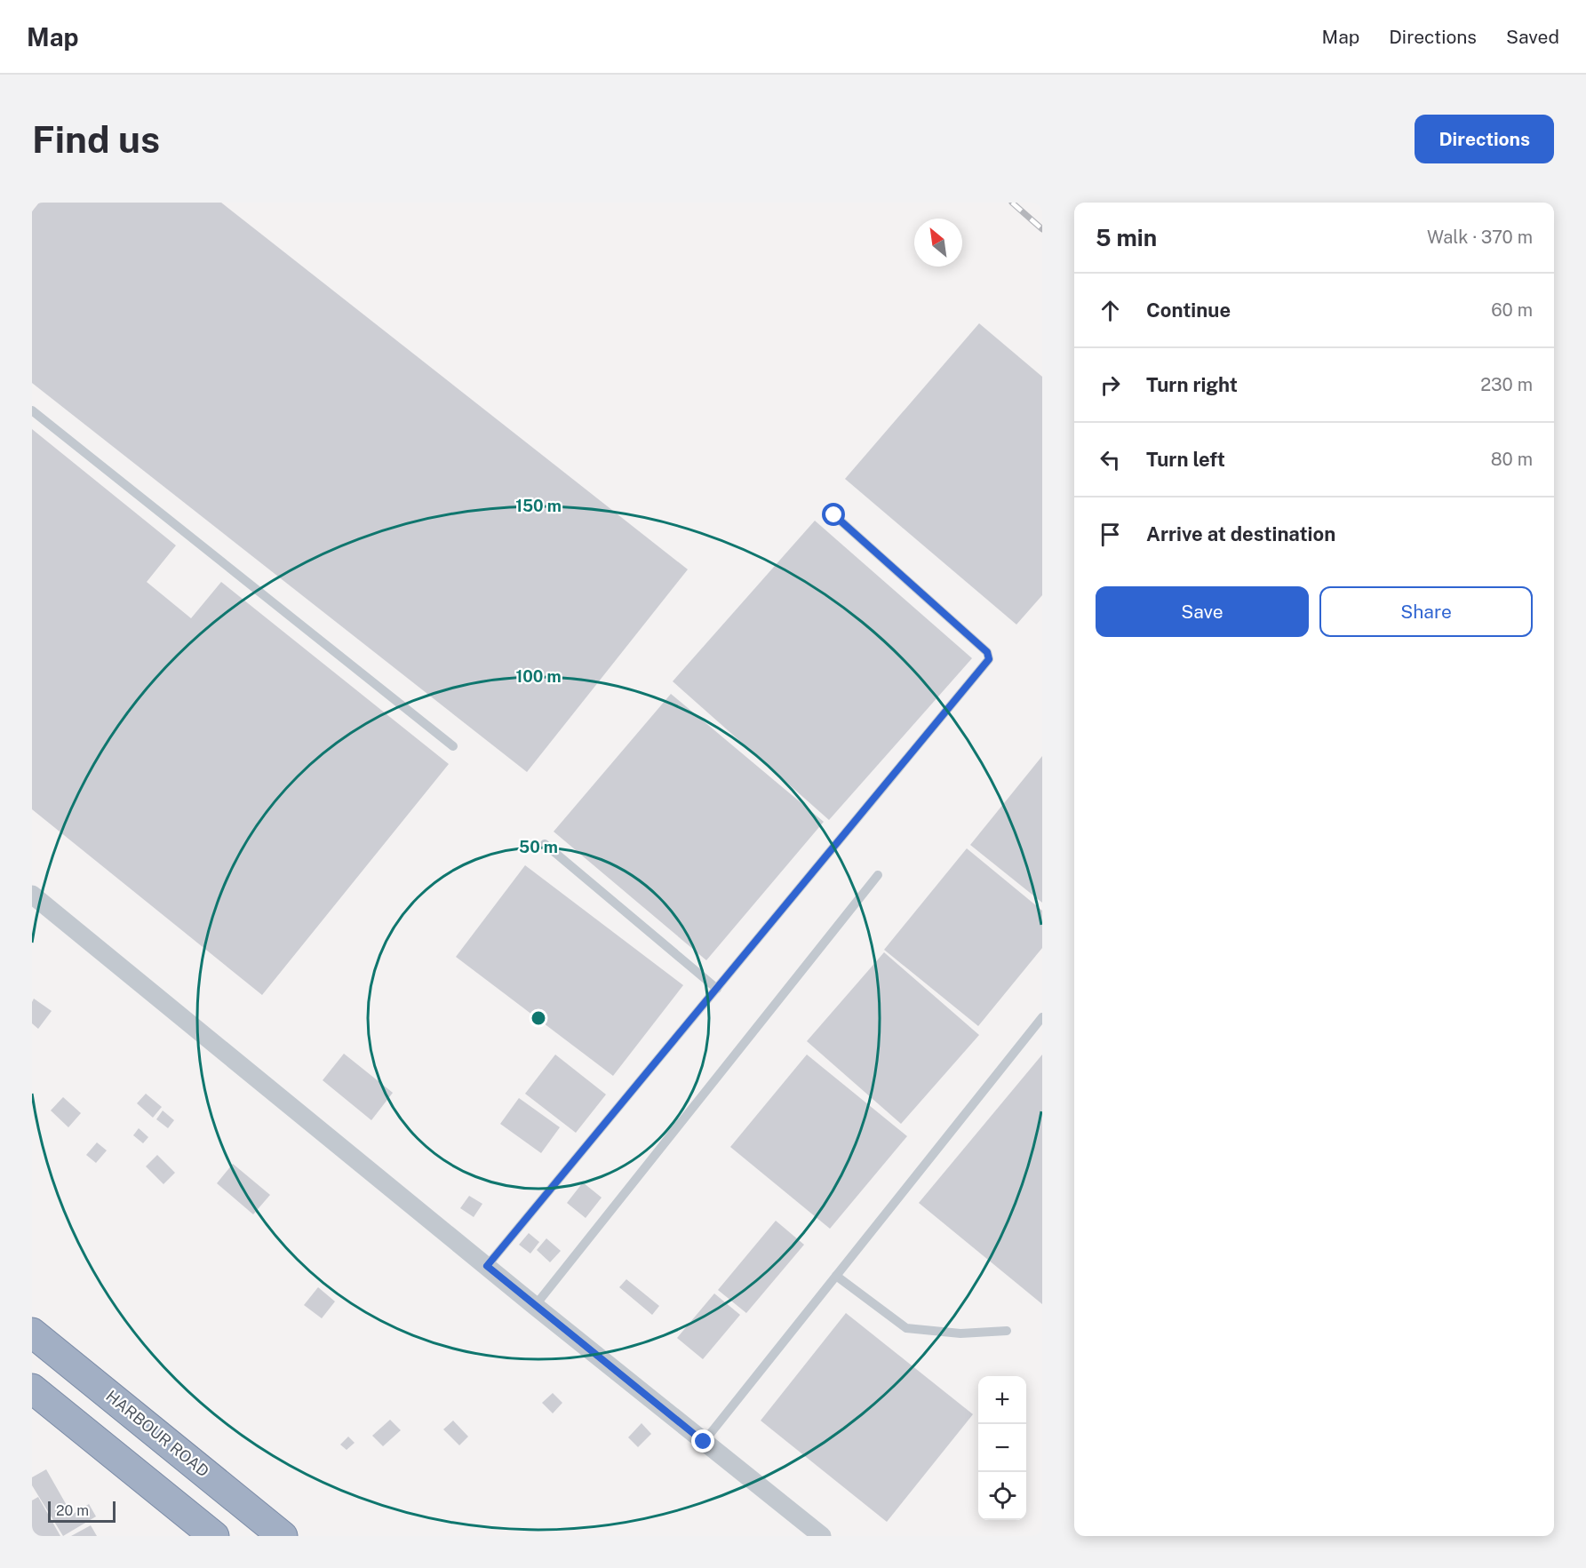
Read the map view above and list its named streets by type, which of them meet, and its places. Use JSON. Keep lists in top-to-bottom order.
{
  "streets": {
    "highway": ["HARBOUR ROAD"]
  },
  "scale_bar": "20 m",
  "north": "top left",
  "page": {
    "header": "Map",
    "nav": ["Map", "Directions", "Saved"],
    "buttons": [
      "Directions",
      ["Save", "Share"]
    ],
    "title": "Find us",
    "heading": ["5 min", "Walk · 370 m"],
    "list": [
      ["Continue", "60 m"],
      ["Turn right", "230 m"],
      ["Turn left", "80 m"],
      "Arrive at destination"
    ],
    "map_buttons": ["+", "−"],
    "scale": "20 m"
  },
  "rings": ["150 m", "100 m", "50 m"]
}
